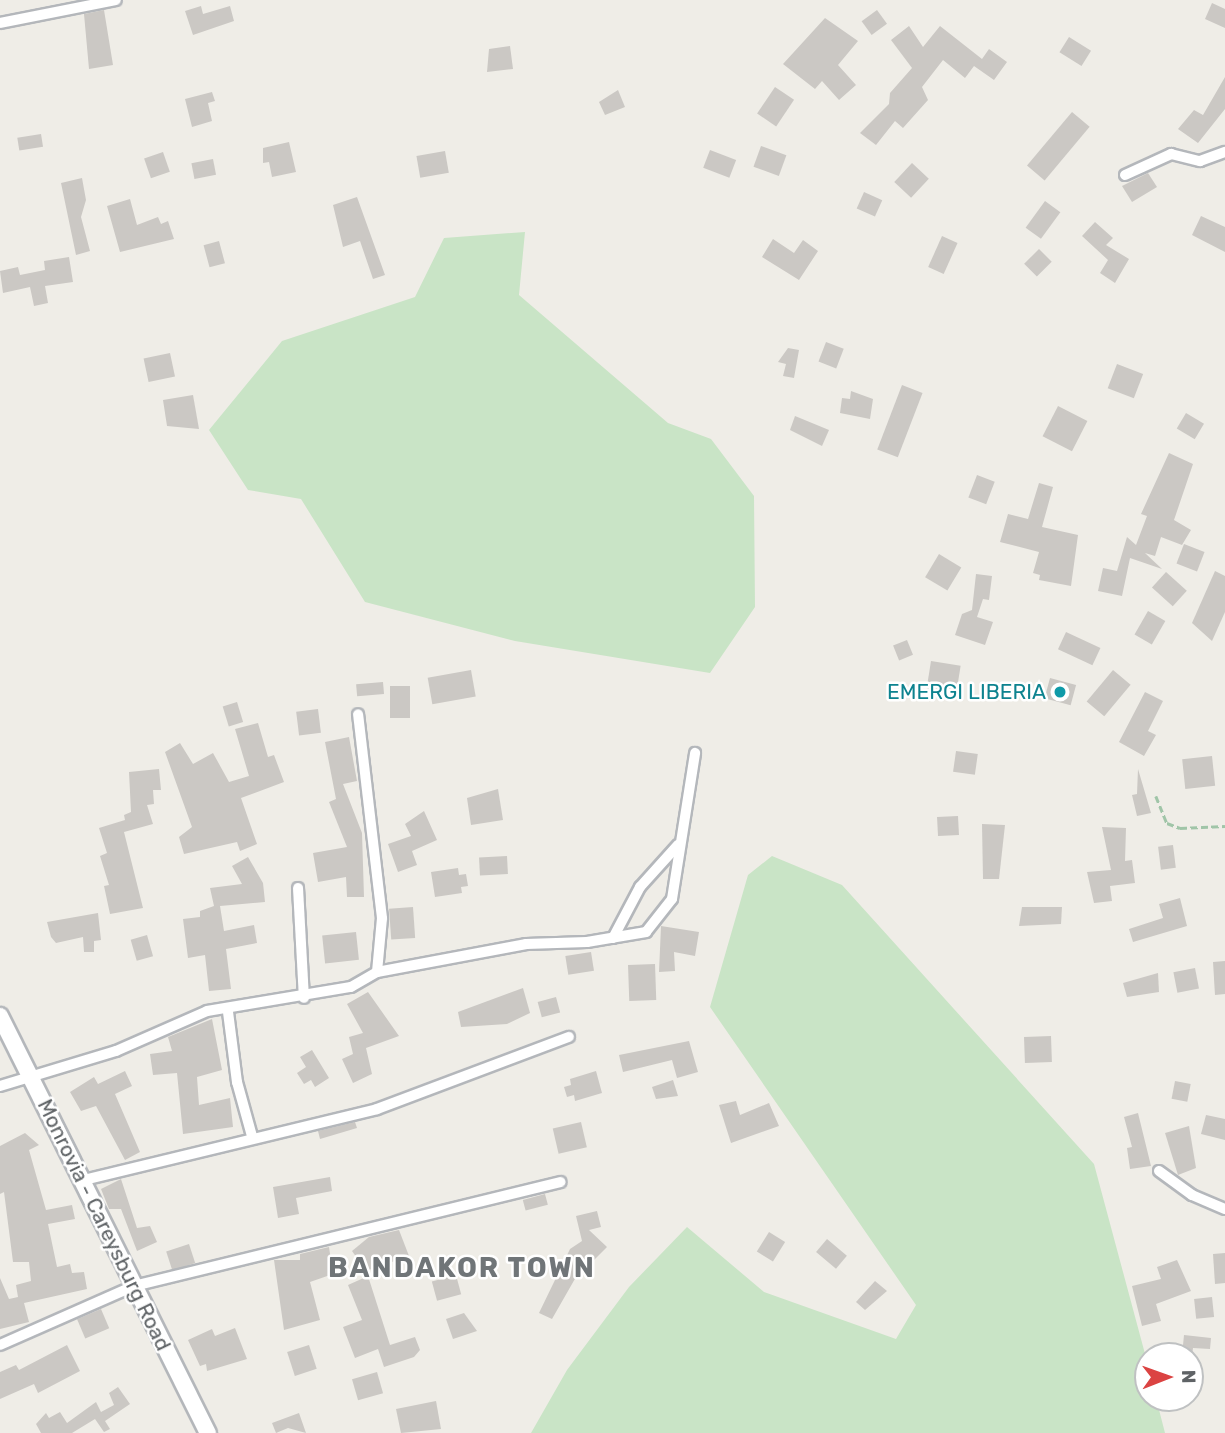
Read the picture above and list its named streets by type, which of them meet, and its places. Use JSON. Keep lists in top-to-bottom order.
{
  "streets": {
    "main road": ["Monrovia - Careysburg Road"]
  },
  "districts": ["BANDAKOR TOWN"],
  "places": ["EMERGI LIBERIA"],
  "north": "right"
}
